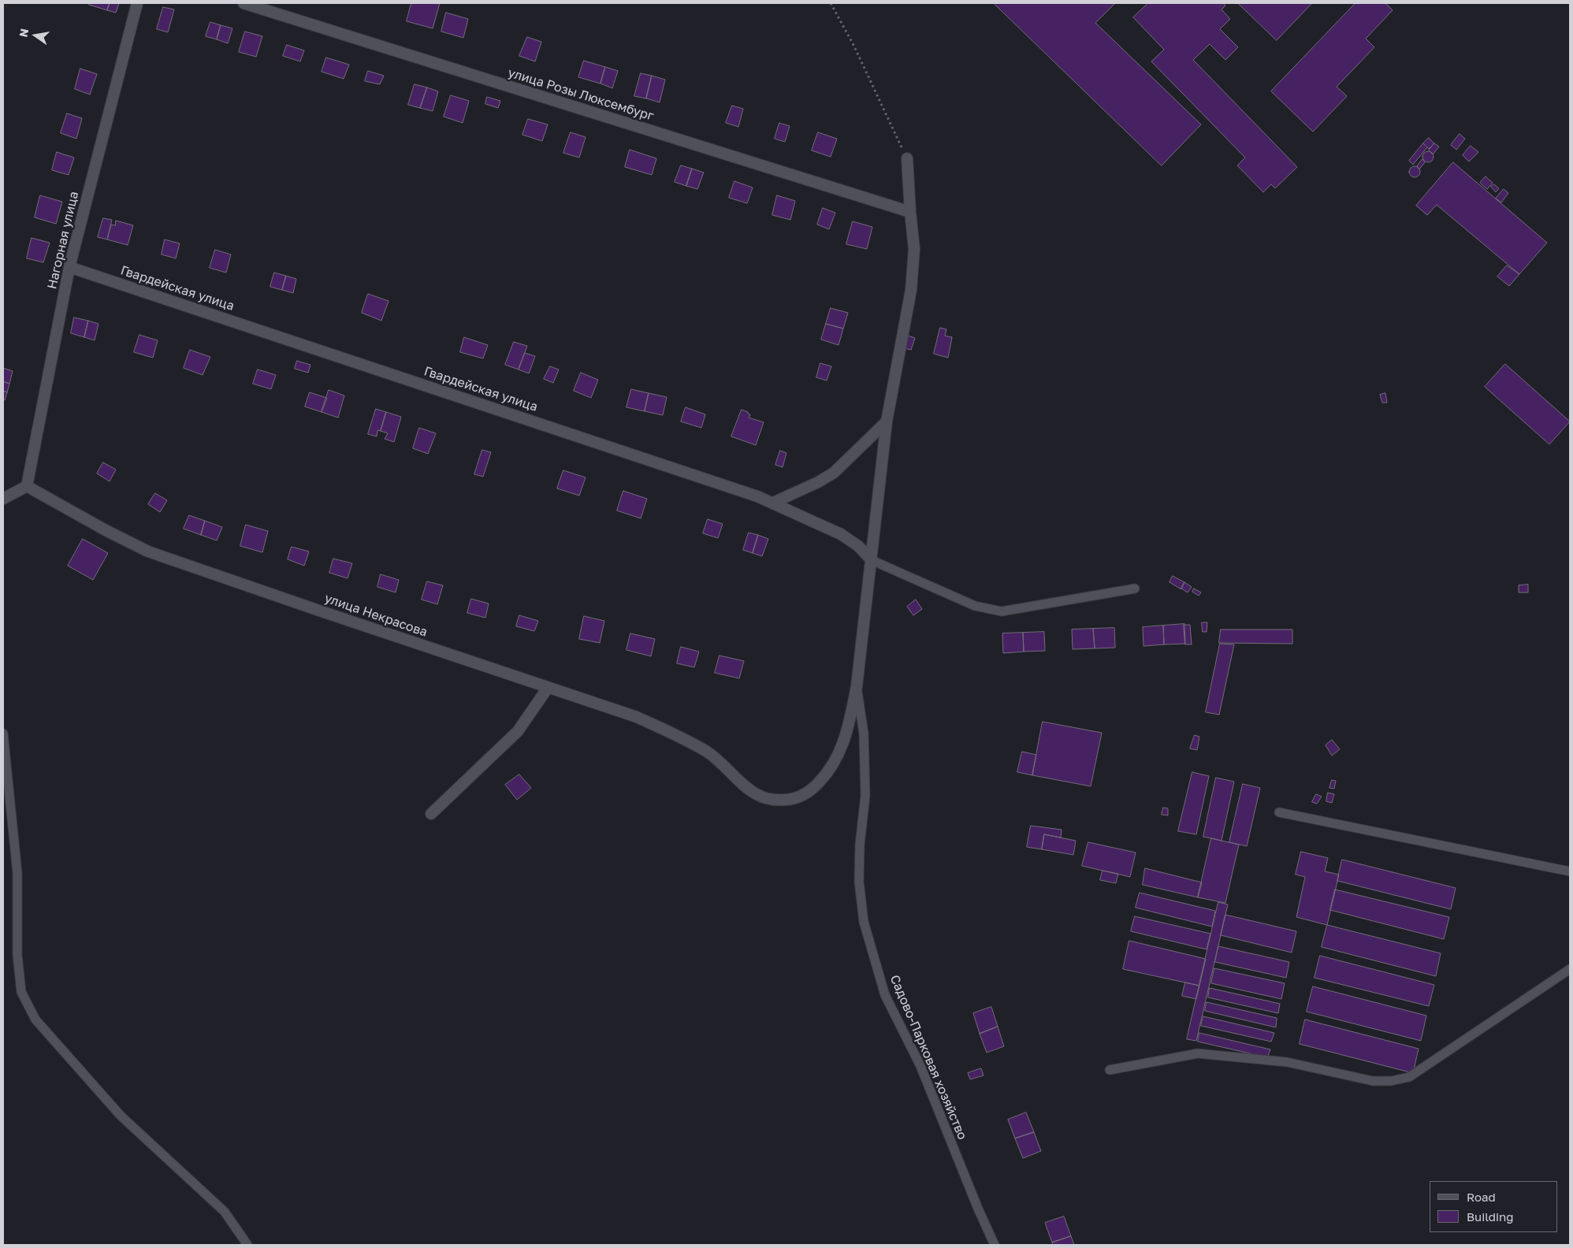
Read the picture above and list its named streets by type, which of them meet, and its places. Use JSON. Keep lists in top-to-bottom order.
{
  "streets": {
    "street": [
      "улица Розы Люксембург",
      "Нагорная улица",
      "Гвардейская улица",
      "улица Некрасова"
    ],
    "lane": ["Садово-Парковая хозяйство"]
  },
  "crossings": [
    ["улица Розы Люксембург", "улица Некрасова"],
    ["Нагорная улица", "Гвардейская улица"],
    ["Нагорная улица", "улица Некрасова"],
    ["Гвардейская улица", "улица Некрасова"],
    ["улица Некрасова", "Садово-Парковая хозяйство"]
  ],
  "legend": ["Road", "Building"],
  "north": "left"
}
